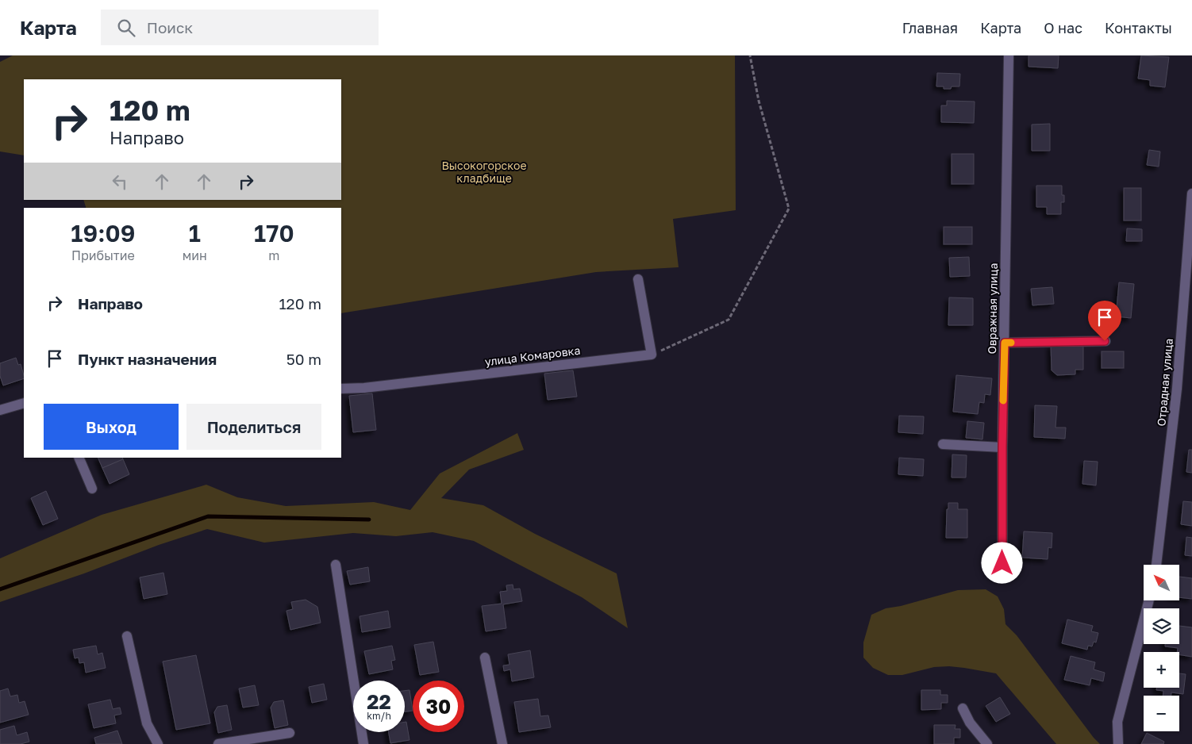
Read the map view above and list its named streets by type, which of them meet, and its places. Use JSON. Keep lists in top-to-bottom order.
{
  "streets": {
    "street": ["Овражная улица", "улица Комаровка", "Отрадная улица"]
  },
  "parks": ["Высокогорское кладбище"],
  "north": "top left",
  "page": {
    "header": "Карта",
    "search": "Поиск",
    "nav": [
      "Главная",
      "Карта",
      "О нас",
      "Контакты"
    ],
    "turn": ["120 m", "Направо"],
    "eta": [
      "19:09",
      "Прибытие",
      "1",
      "мин",
      "170",
      "m"
    ],
    "list": [
      {
        "name": "Направо",
        "value": "120 m"
      },
      {
        "name": "Пункт назначения",
        "value": "50 m"
      }
    ],
    "buttons": ["Выход", "Поделиться"],
    "map_buttons": ["+", "−"],
    "speed": "22 km/h",
    "limit": "30"
  }
}
